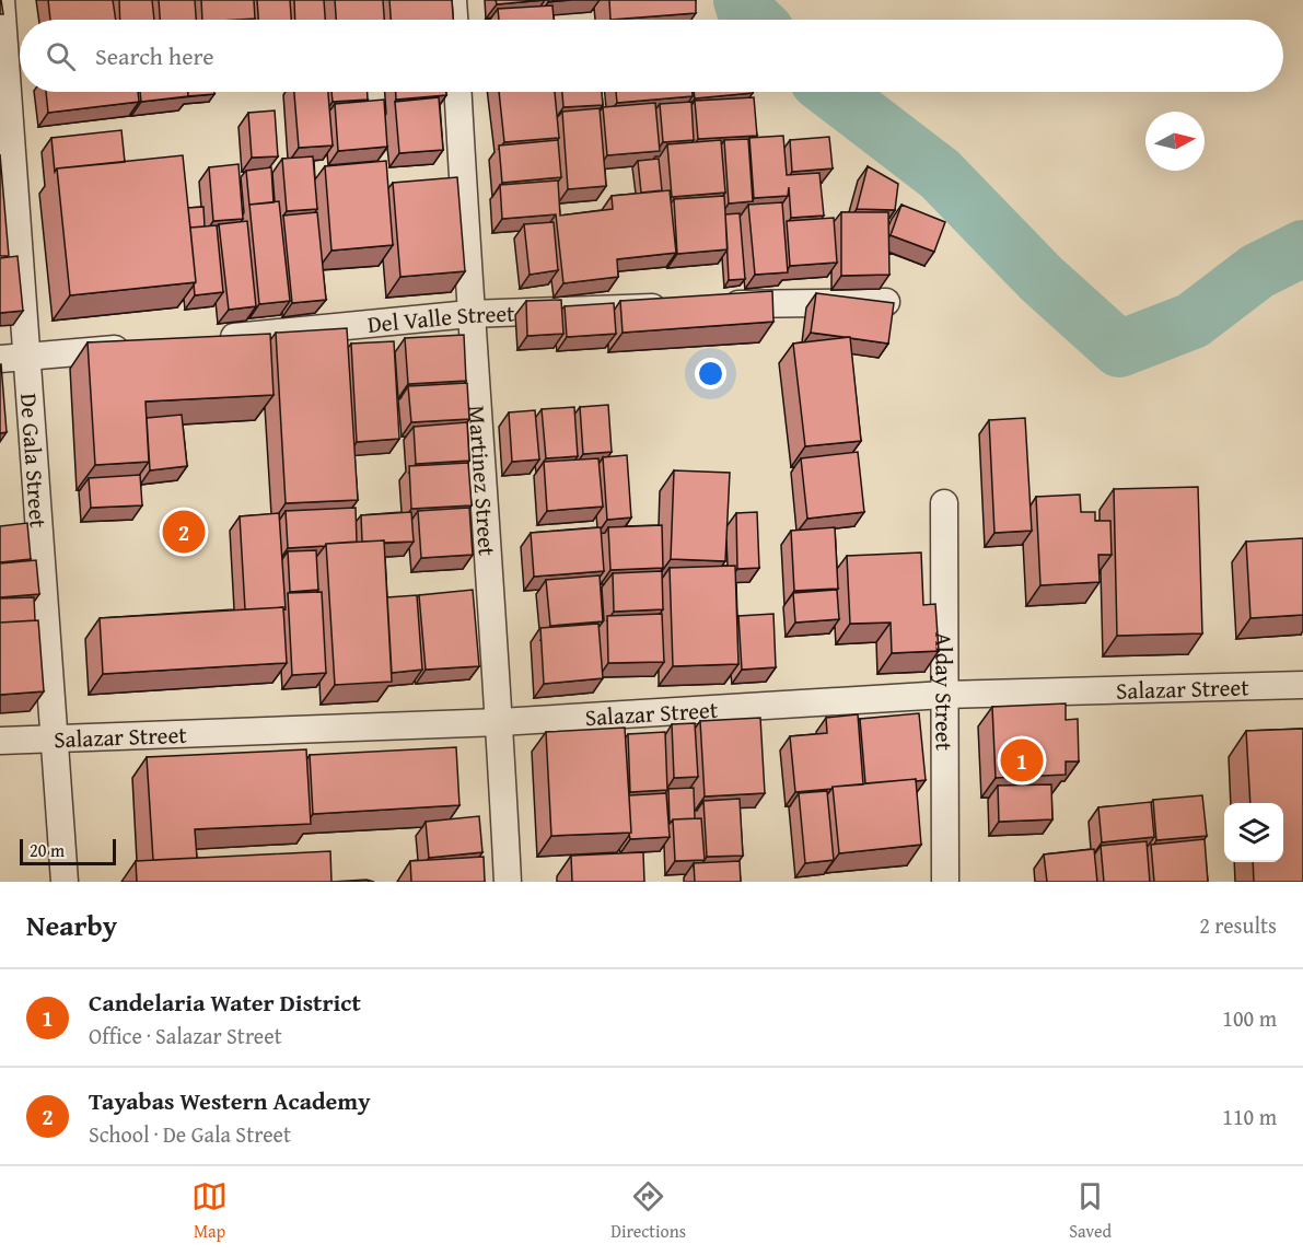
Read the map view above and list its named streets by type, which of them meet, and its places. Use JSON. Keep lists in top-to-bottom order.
{
  "streets": {
    "street": [
      "Del Valle Street",
      "De Gala Street",
      "Martinez Street",
      "Salazar Street",
      "Alday Street"
    ]
  },
  "crossings": [
    ["Del Valle Street", "Martinez Street"],
    ["De Gala Street", "Salazar Street"],
    ["Martinez Street", "Salazar Street"],
    ["Salazar Street", "Alday Street"]
  ],
  "scale_bar": "20 m",
  "north": "right",
  "page": {
    "search": "Search here",
    "pins": ["2", "1"],
    "scale": "20 m",
    "heading": ["Nearby", "2 results"],
    "list": [
      {
        "mark": "1",
        "name": "Candelaria Water District",
        "note": "Office · Salazar Street",
        "value": "100 m"
      },
      {
        "mark": "2",
        "name": "Tayabas Western Academy",
        "note": "School · De Gala Street",
        "value": "110 m"
      }
    ],
    "nav": ["Map", "Directions", "Saved"]
  }
}
